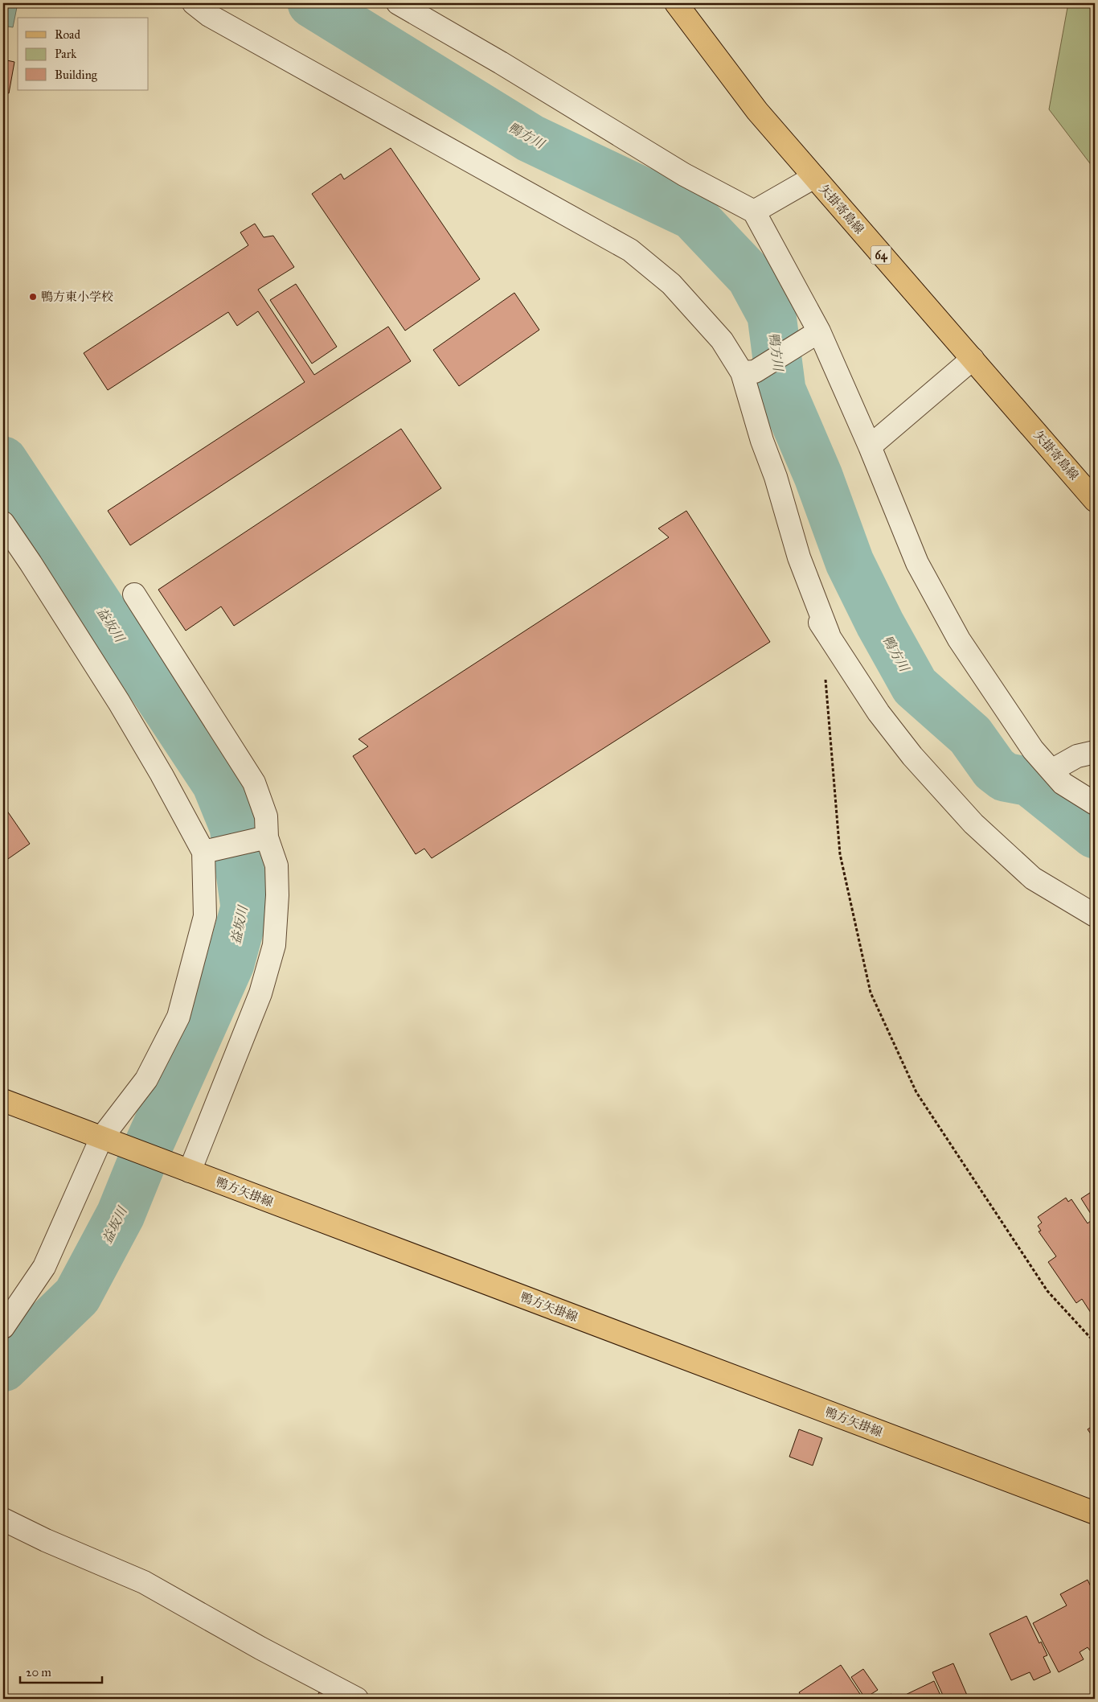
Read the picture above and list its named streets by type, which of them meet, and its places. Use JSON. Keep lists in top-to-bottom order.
{
  "streets": {
    "main road": ["矢掛寄島線", "64", "鴨方矢掛線"]
  },
  "water": ["鴨方川", "益坂川"],
  "places": ["鴨方東小学校"],
  "legend": ["Road", "Park", "Building"],
  "scale_bar": "20 m"
}
